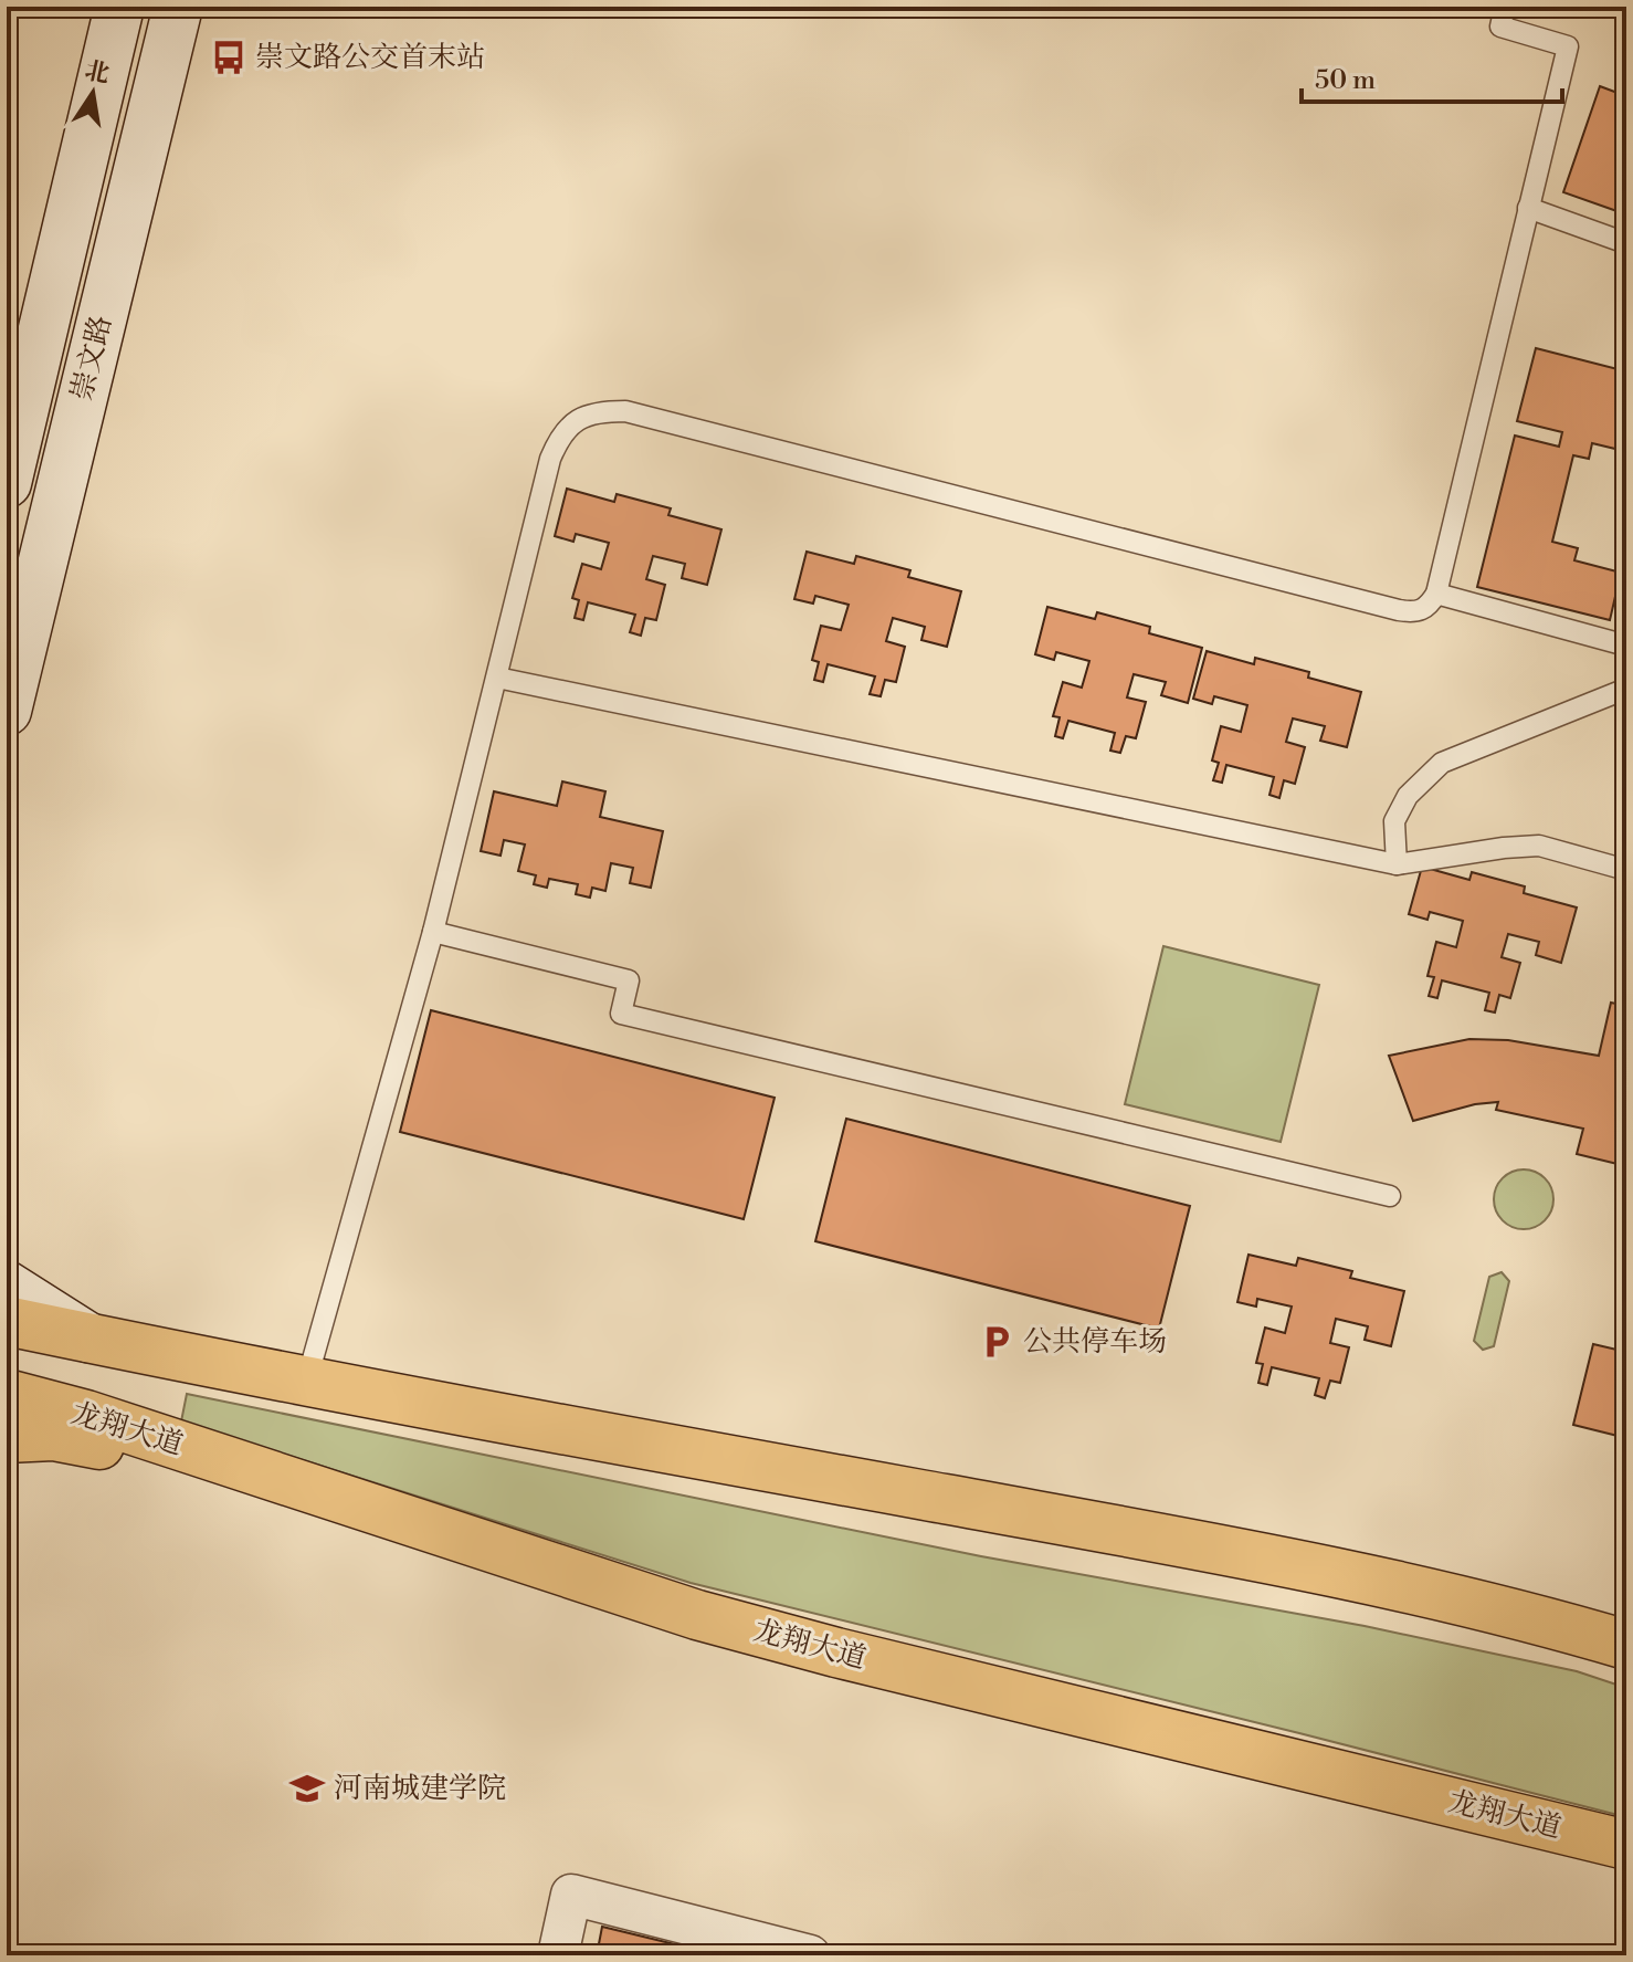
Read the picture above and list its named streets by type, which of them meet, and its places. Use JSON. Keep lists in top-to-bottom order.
{
  "streets": {
    "main road": ["崇文路", "龙翔大道"]
  },
  "places": {
    "bus stop": ["崇文路公交首末站"],
    "parking": ["公共停车场"],
    "school or university": ["河南城建学院"]
  },
  "scale_bar": "50 m",
  "north": "top"
}
